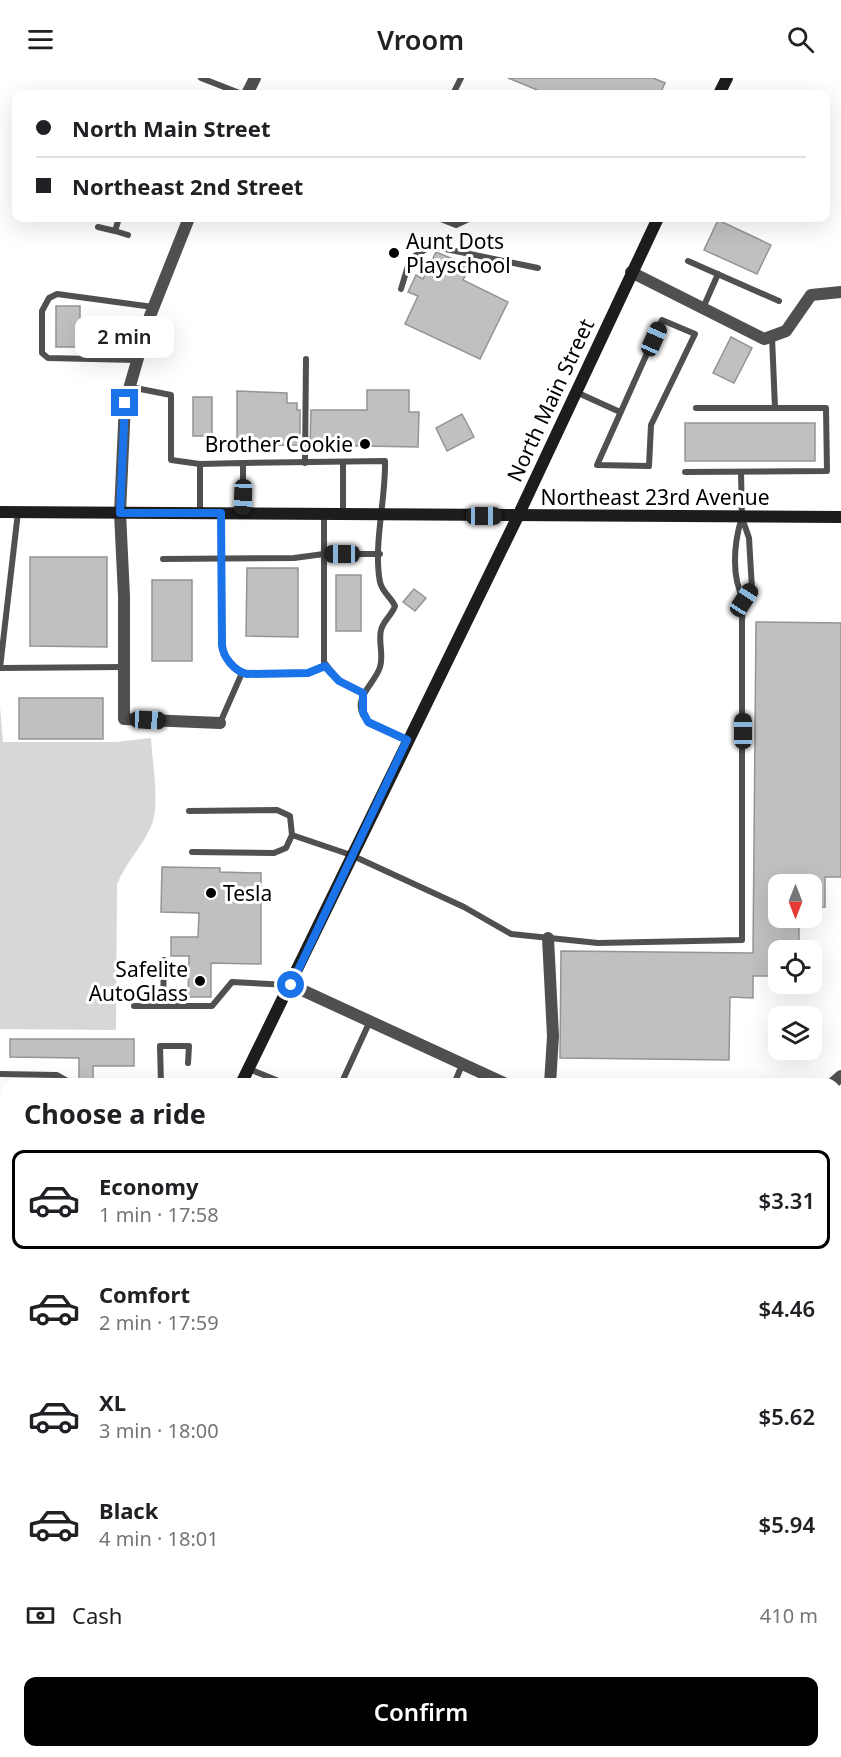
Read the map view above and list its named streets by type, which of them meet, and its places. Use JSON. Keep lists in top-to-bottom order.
{
  "streets": {
    "main road": ["North Main Street", "Northeast 23rd Avenue"]
  },
  "crossings": [
    ["North Main Street", "Northeast 23rd Avenue"]
  ],
  "places": [
    "Aunt Dots Playschool",
    "Brother Cookie",
    "Tesla",
    "Safelite AutoGlass"
  ],
  "north": "bottom",
  "page": {
    "header": "Vroom",
    "banner": ["North Main Street", "Northeast 2nd Street"],
    "bubble": "2 min",
    "heading": "Choose a ride",
    "list": [
      {
        "name": "Economy",
        "note": "1 min · 17:58",
        "value": "$3.31"
      },
      {
        "name": "Comfort",
        "note": "2 min · 17:59",
        "value": "$4.46"
      },
      {
        "name": "XL",
        "note": "3 min · 18:00",
        "value": "$5.62"
      },
      {
        "name": "Black",
        "note": "4 min · 18:01",
        "value": "$5.94"
      }
    ],
    "pay": ["Cash", "410 m"],
    "buttons": "Confirm"
  }
}
